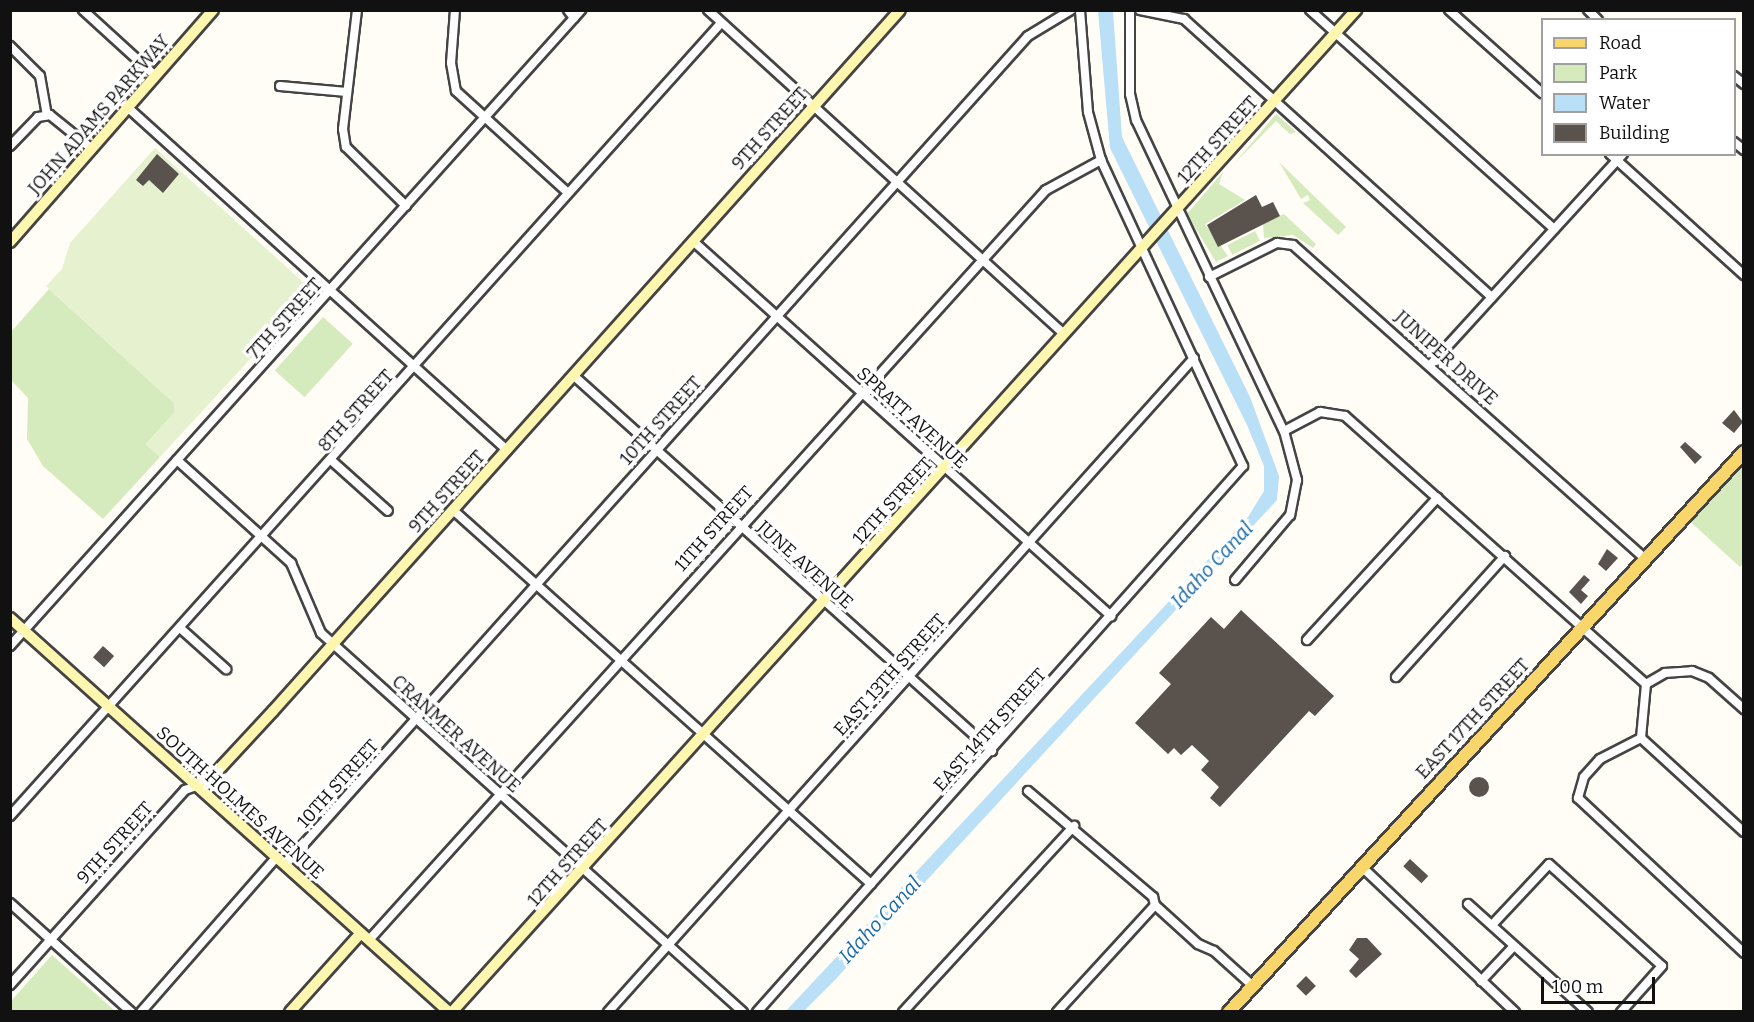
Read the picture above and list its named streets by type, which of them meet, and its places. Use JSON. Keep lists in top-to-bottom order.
{
  "streets": {
    "main road": ["EAST 17TH STREET"],
    "street": [
      "JOHN ADAMS PARKWAY",
      "9TH STREET",
      "12TH STREET",
      "7TH STREET",
      "JUNIPER DRIVE",
      "8TH STREET",
      "SPRATT AVENUE",
      "10TH STREET",
      "11TH STREET",
      "JUNE AVENUE",
      "EAST 13TH STREET",
      "EAST 14TH STREET",
      "CRANMER AVENUE",
      "SOUTH HOLMES AVENUE"
    ]
  },
  "crossings": [
    ["9TH STREET", "SPRATT AVENUE"],
    ["9TH STREET", "JUNE AVENUE"],
    ["9TH STREET", "CRANMER AVENUE"],
    ["9TH STREET", "SOUTH HOLMES AVENUE"],
    ["12TH STREET", "SPRATT AVENUE"],
    ["12TH STREET", "JUNE AVENUE"],
    ["12TH STREET", "CRANMER AVENUE"],
    ["12TH STREET", "SOUTH HOLMES AVENUE"],
    ["7TH STREET", "CRANMER AVENUE"],
    ["7TH STREET", "SOUTH HOLMES AVENUE"],
    ["JUNIPER DRIVE", "EAST 17TH STREET"],
    ["8TH STREET", "CRANMER AVENUE"],
    ["8TH STREET", "SOUTH HOLMES AVENUE"],
    ["SPRATT AVENUE", "10TH STREET"],
    ["SPRATT AVENUE", "11TH STREET"],
    ["SPRATT AVENUE", "EAST 13TH STREET"],
    ["SPRATT AVENUE", "EAST 14TH STREET"],
    ["10TH STREET", "JUNE AVENUE"],
    ["10TH STREET", "CRANMER AVENUE"],
    ["10TH STREET", "SOUTH HOLMES AVENUE"],
    ["11TH STREET", "JUNE AVENUE"],
    ["11TH STREET", "CRANMER AVENUE"],
    ["11TH STREET", "SOUTH HOLMES AVENUE"],
    ["JUNE AVENUE", "EAST 13TH STREET"],
    ["JUNE AVENUE", "EAST 14TH STREET"],
    ["EAST 13TH STREET", "EAST 14TH STREET"],
    ["EAST 13TH STREET", "CRANMER AVENUE"]
  ],
  "water": ["Idaho Canal"],
  "legend": [
    "Road",
    "Park",
    "Water",
    "Building"
  ],
  "scale_bar": "100 m"
}
